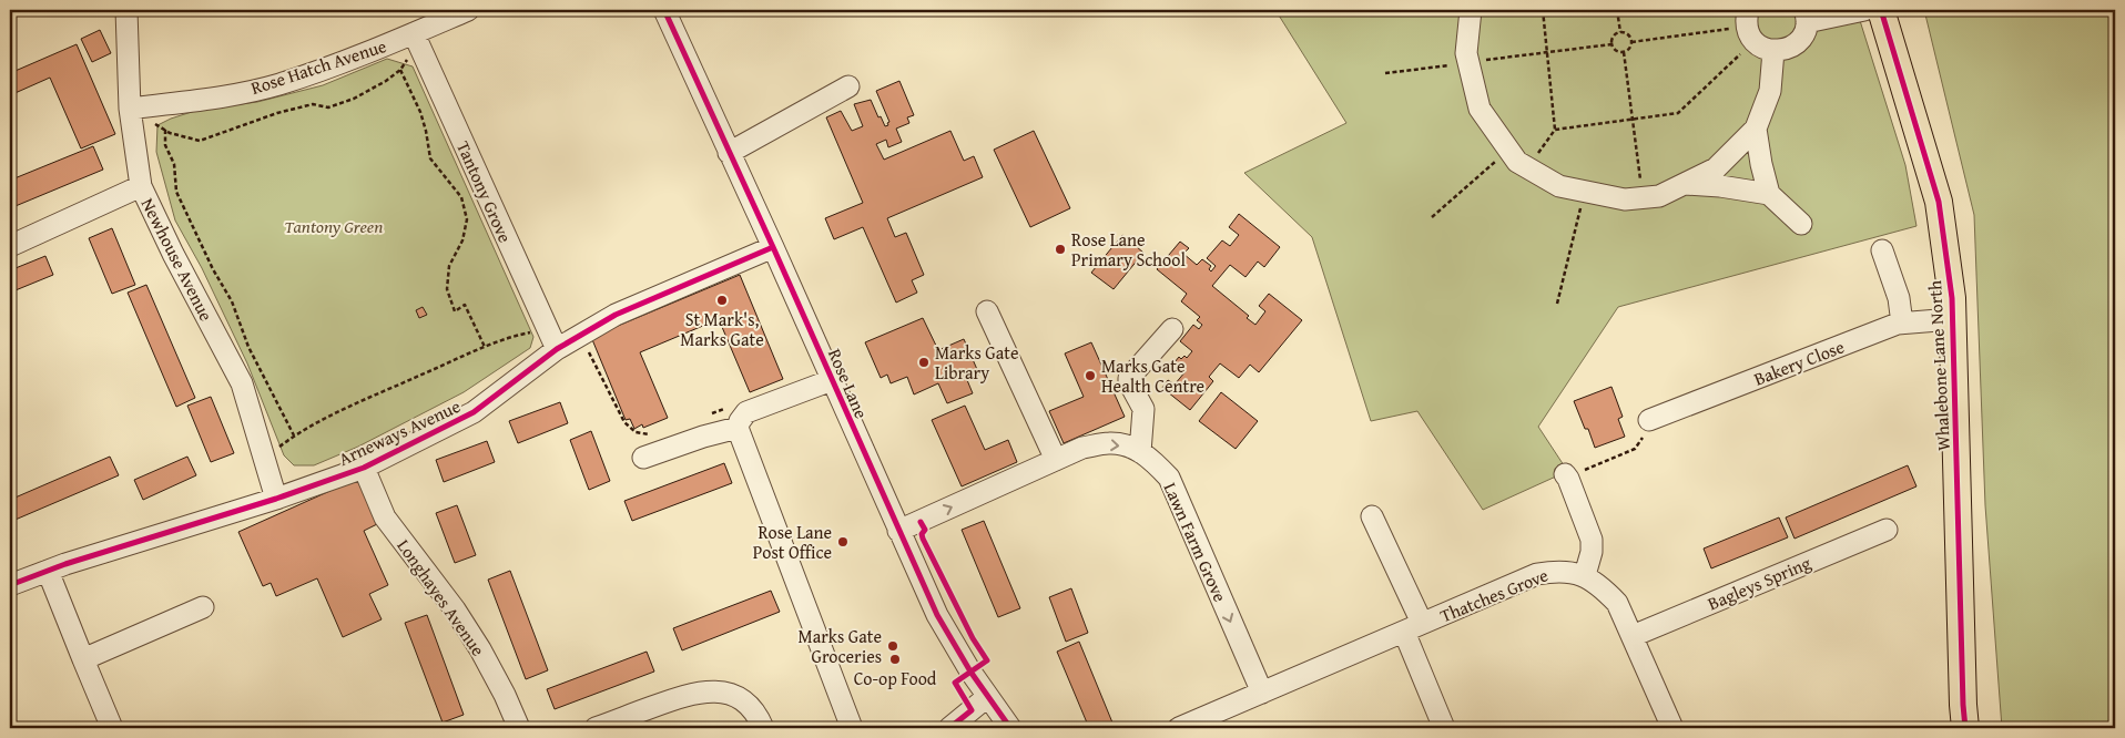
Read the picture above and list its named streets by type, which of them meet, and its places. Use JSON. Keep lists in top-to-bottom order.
{
  "streets": {
    "main road": ["Whalebone Lane North"],
    "street": [
      "Rose Hatch Avenue",
      "Tantony Grove",
      "Newhouse Avenue",
      "Bakery Close",
      "Rose Lane",
      "Arneways Avenue",
      "Lawn Farm Grove",
      "Bagleys Spring",
      "Thatches Grove",
      "Longhayes Avenue"
    ]
  },
  "crossings": [
    ["Rose Hatch Avenue", "Tantony Grove"],
    ["Rose Hatch Avenue", "Newhouse Avenue"],
    ["Tantony Grove", "Arneways Avenue"],
    ["Newhouse Avenue", "Arneways Avenue"],
    ["Bakery Close", "Whalebone Lane North"],
    ["Rose Lane", "Arneways Avenue"],
    ["Rose Lane", "Lawn Farm Grove"],
    ["Arneways Avenue", "Longhayes Avenue"],
    ["Lawn Farm Grove", "Thatches Grove"],
    ["Bagleys Spring", "Thatches Grove"]
  ],
  "parks": ["Tantony Green"],
  "places": [
    "Rose Lane Primary School",
    "St Mark's, Marks Gate",
    "Marks Gate Library",
    "Marks Gate Health Centre",
    "Rose Lane Post Office",
    "Marks Gate Groceries",
    "Co-op Food"
  ]
}
